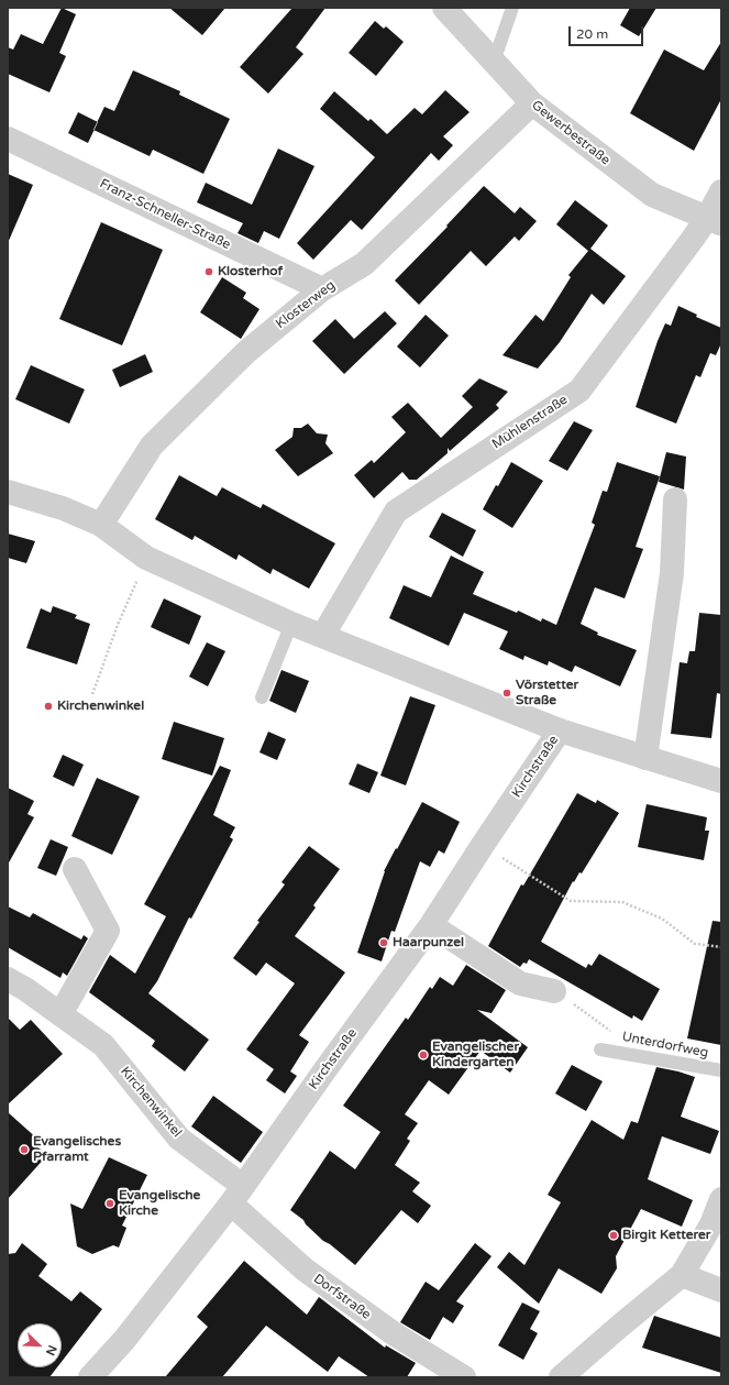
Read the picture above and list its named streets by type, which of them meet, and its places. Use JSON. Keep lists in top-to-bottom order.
{
  "streets": {
    "street": [
      "Gewerbestraße",
      "Franz-Schneller-Straße",
      "Klosterweg",
      "Mühlenstraße",
      "Kirchstraße",
      "Kirchenwinkel",
      "Dorfstraße"
    ],
    "path": ["Unterdorfweg"]
  },
  "crossings": [
    ["Gewerbestraße", "Klosterweg"],
    ["Gewerbestraße", "Mühlenstraße"],
    ["Franz-Schneller-Straße", "Klosterweg"],
    ["Kirchstraße", "Kirchenwinkel"],
    ["Kirchstraße", "Dorfstraße"],
    ["Kirchenwinkel", "Dorfstraße"]
  ],
  "places": [
    "Klosterhof",
    "Vörstetter Straße",
    "Kirchenwinkel",
    "Haarpunzel",
    "Evangelischer Kindergarten",
    "Evangelisches Pfarramt",
    "Evangelische Kirche",
    "Birgit Ketterer"
  ],
  "scale_bar": "20 m",
  "north": "bottom right"
}
